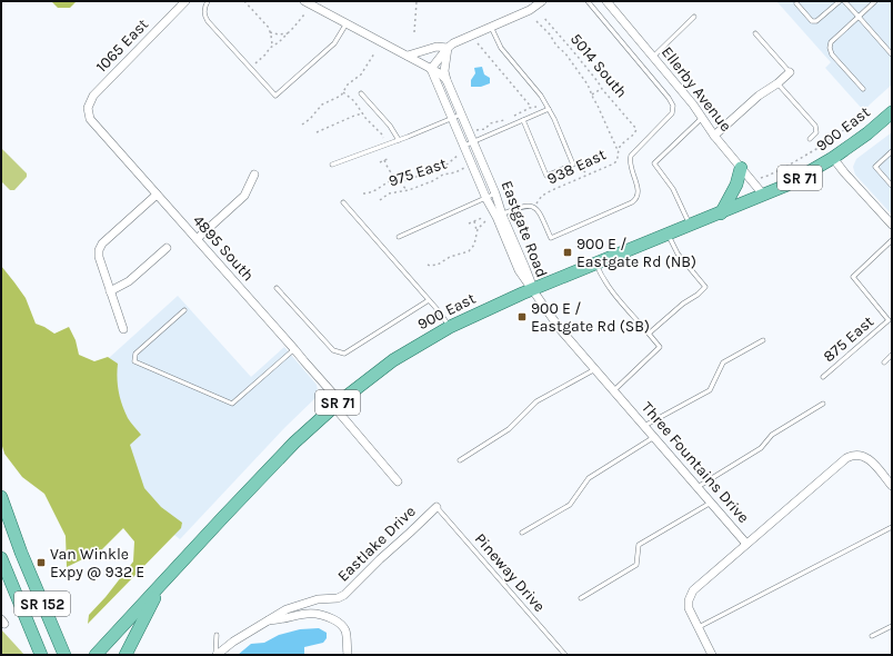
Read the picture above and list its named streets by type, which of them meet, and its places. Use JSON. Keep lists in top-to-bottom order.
{
  "streets": {
    "main road": ["900 East", "SR 71", "SR 152"],
    "street": [
      "1065 East",
      "Ellerby Avenue",
      "Eastgate Road",
      "4895 South",
      "Three Fountains Drive",
      "Eastlake Drive"
    ],
    "lane": ["875 East", "Pineway Drive"],
    "path": ["5014 South", "938 East", "975 East"]
  },
  "crossings": [
    ["1065 East", "4895 South"],
    ["5014 South", "938 East"],
    ["Ellerby Avenue", "900 East"],
    ["900 East", "SR 71"],
    ["900 East", "Eastgate Road"],
    ["900 East", "4895 South"],
    ["900 East", "Three Fountains Drive"],
    ["Eastgate Road", "Three Fountains Drive"],
    ["Eastlake Drive", "Pineway Drive"]
  ],
  "places": {
    "transit": ["900 E / Eastgate Rd (NB)", "900 E / Eastgate Rd (SB)", "Van Winkle Expy @ 932 E"]
  }
}
